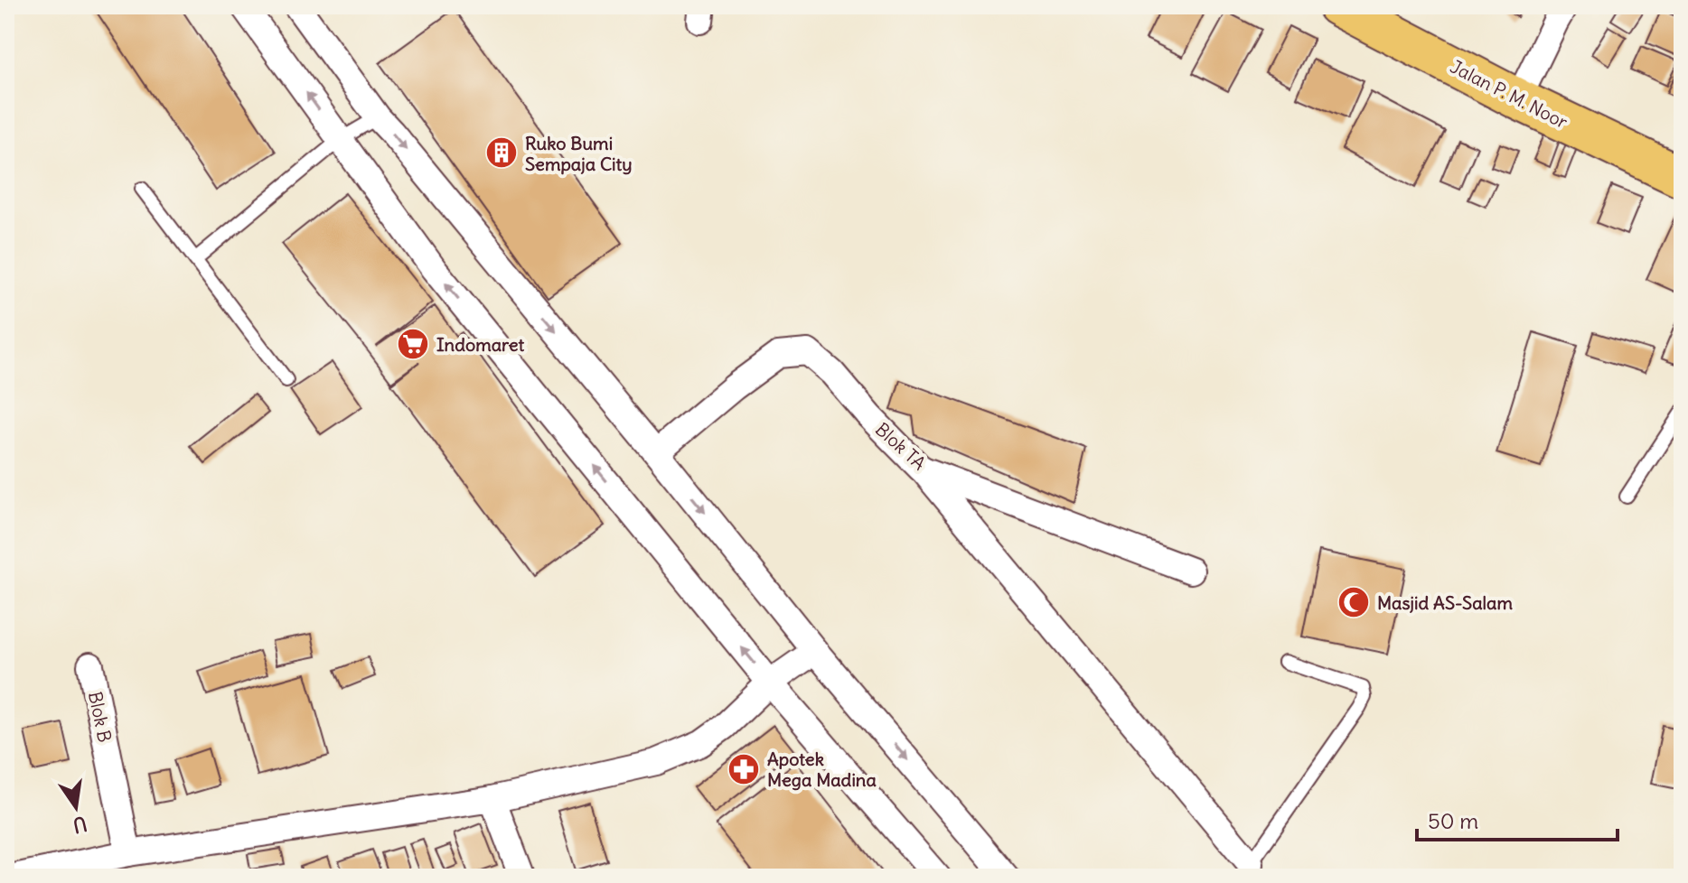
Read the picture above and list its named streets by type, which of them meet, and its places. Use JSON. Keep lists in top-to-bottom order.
{
  "streets": {
    "highway": ["Jalan P. M. Noor"],
    "street": ["Blok TA", "Blok B"]
  },
  "places": {
    "building": ["Ruko Bumi Sempaja City"],
    "supermarket": ["Indomaret"],
    "mosque": ["Masjid AS-Salam"],
    "pharmacy": ["Apotek Mega Madina"]
  },
  "scale_bar": "50 m",
  "north": "bottom"
}
